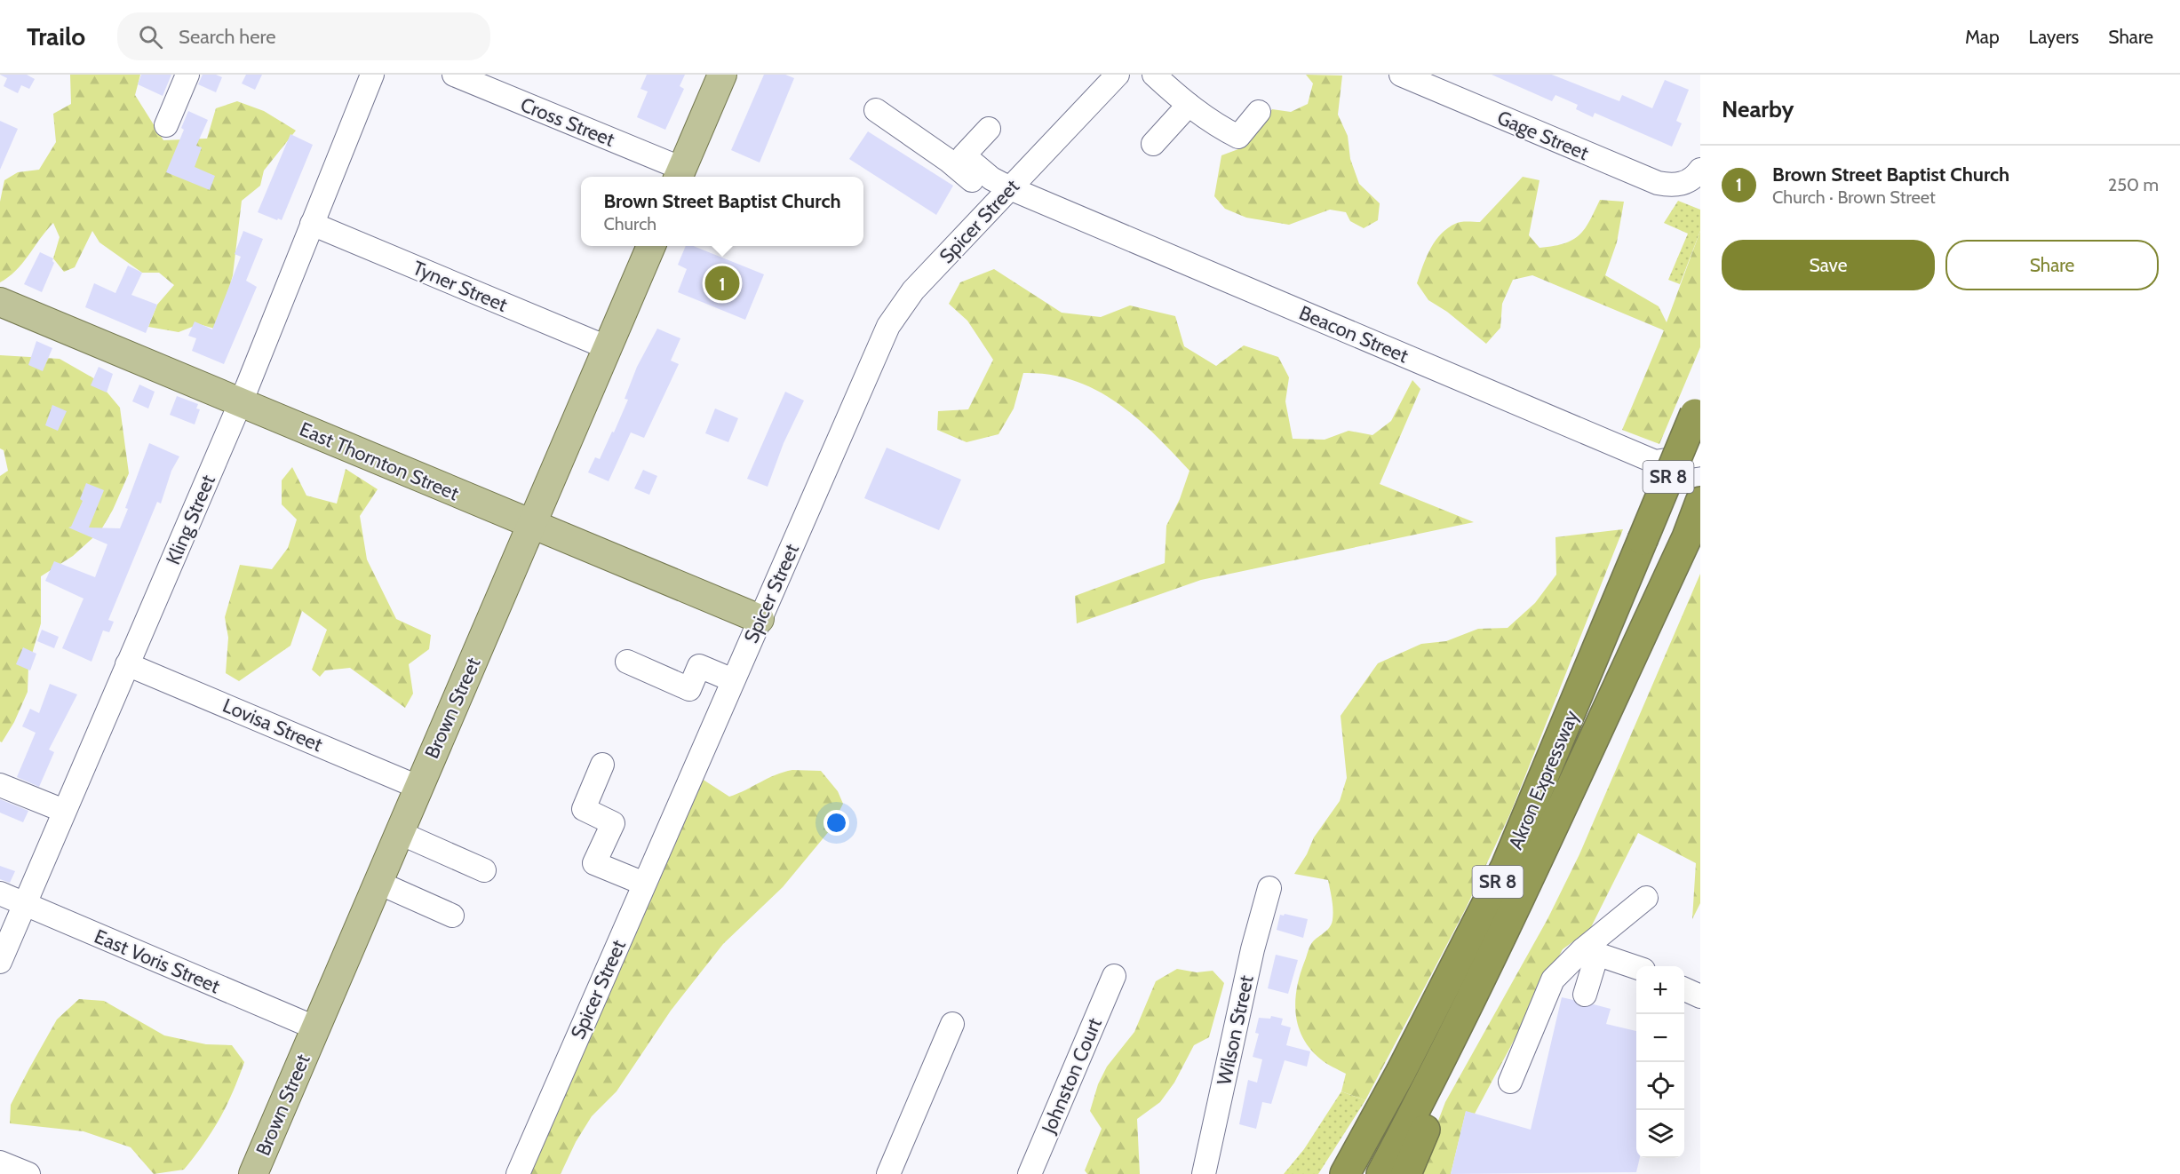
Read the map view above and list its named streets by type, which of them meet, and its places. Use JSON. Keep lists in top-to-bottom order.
{
  "streets": {
    "highway": ["SR 8", "Akron Expressway"],
    "main road": ["East Thornton Street", "Brown Street"],
    "street": [
      "Cross Street",
      "Gage Street",
      "Spicer Street",
      "Tyner Street",
      "Beacon Street",
      "Kling Street",
      "Lovisa Street",
      "East Voris Street",
      "Wilson Street",
      "Johnston Court"
    ]
  },
  "crossings": [
    ["Spicer Street", "Beacon Street"],
    ["Spicer Street", "East Thornton Street"],
    ["Tyner Street", "Kling Street"],
    ["Tyner Street", "Brown Street"],
    ["East Thornton Street", "Kling Street"],
    ["East Thornton Street", "Brown Street"],
    ["Kling Street", "Lovisa Street"],
    ["Kling Street", "East Voris Street"],
    ["Brown Street", "Lovisa Street"],
    ["Brown Street", "East Voris Street"]
  ],
  "page": {
    "header": "Trailo",
    "search": "Search here",
    "nav": ["Map", "Layers", "Share"],
    "heading": "Nearby",
    "list": [
      {
        "mark": "1",
        "name": "Brown Street Baptist Church",
        "note": "Church · Brown Street",
        "value": "250 m"
      }
    ],
    "popup": ["Brown Street Baptist Church", "Church"],
    "buttons": ["Save", "Share"],
    "pins": "1",
    "map_buttons": ["+", "−"]
  }
}
